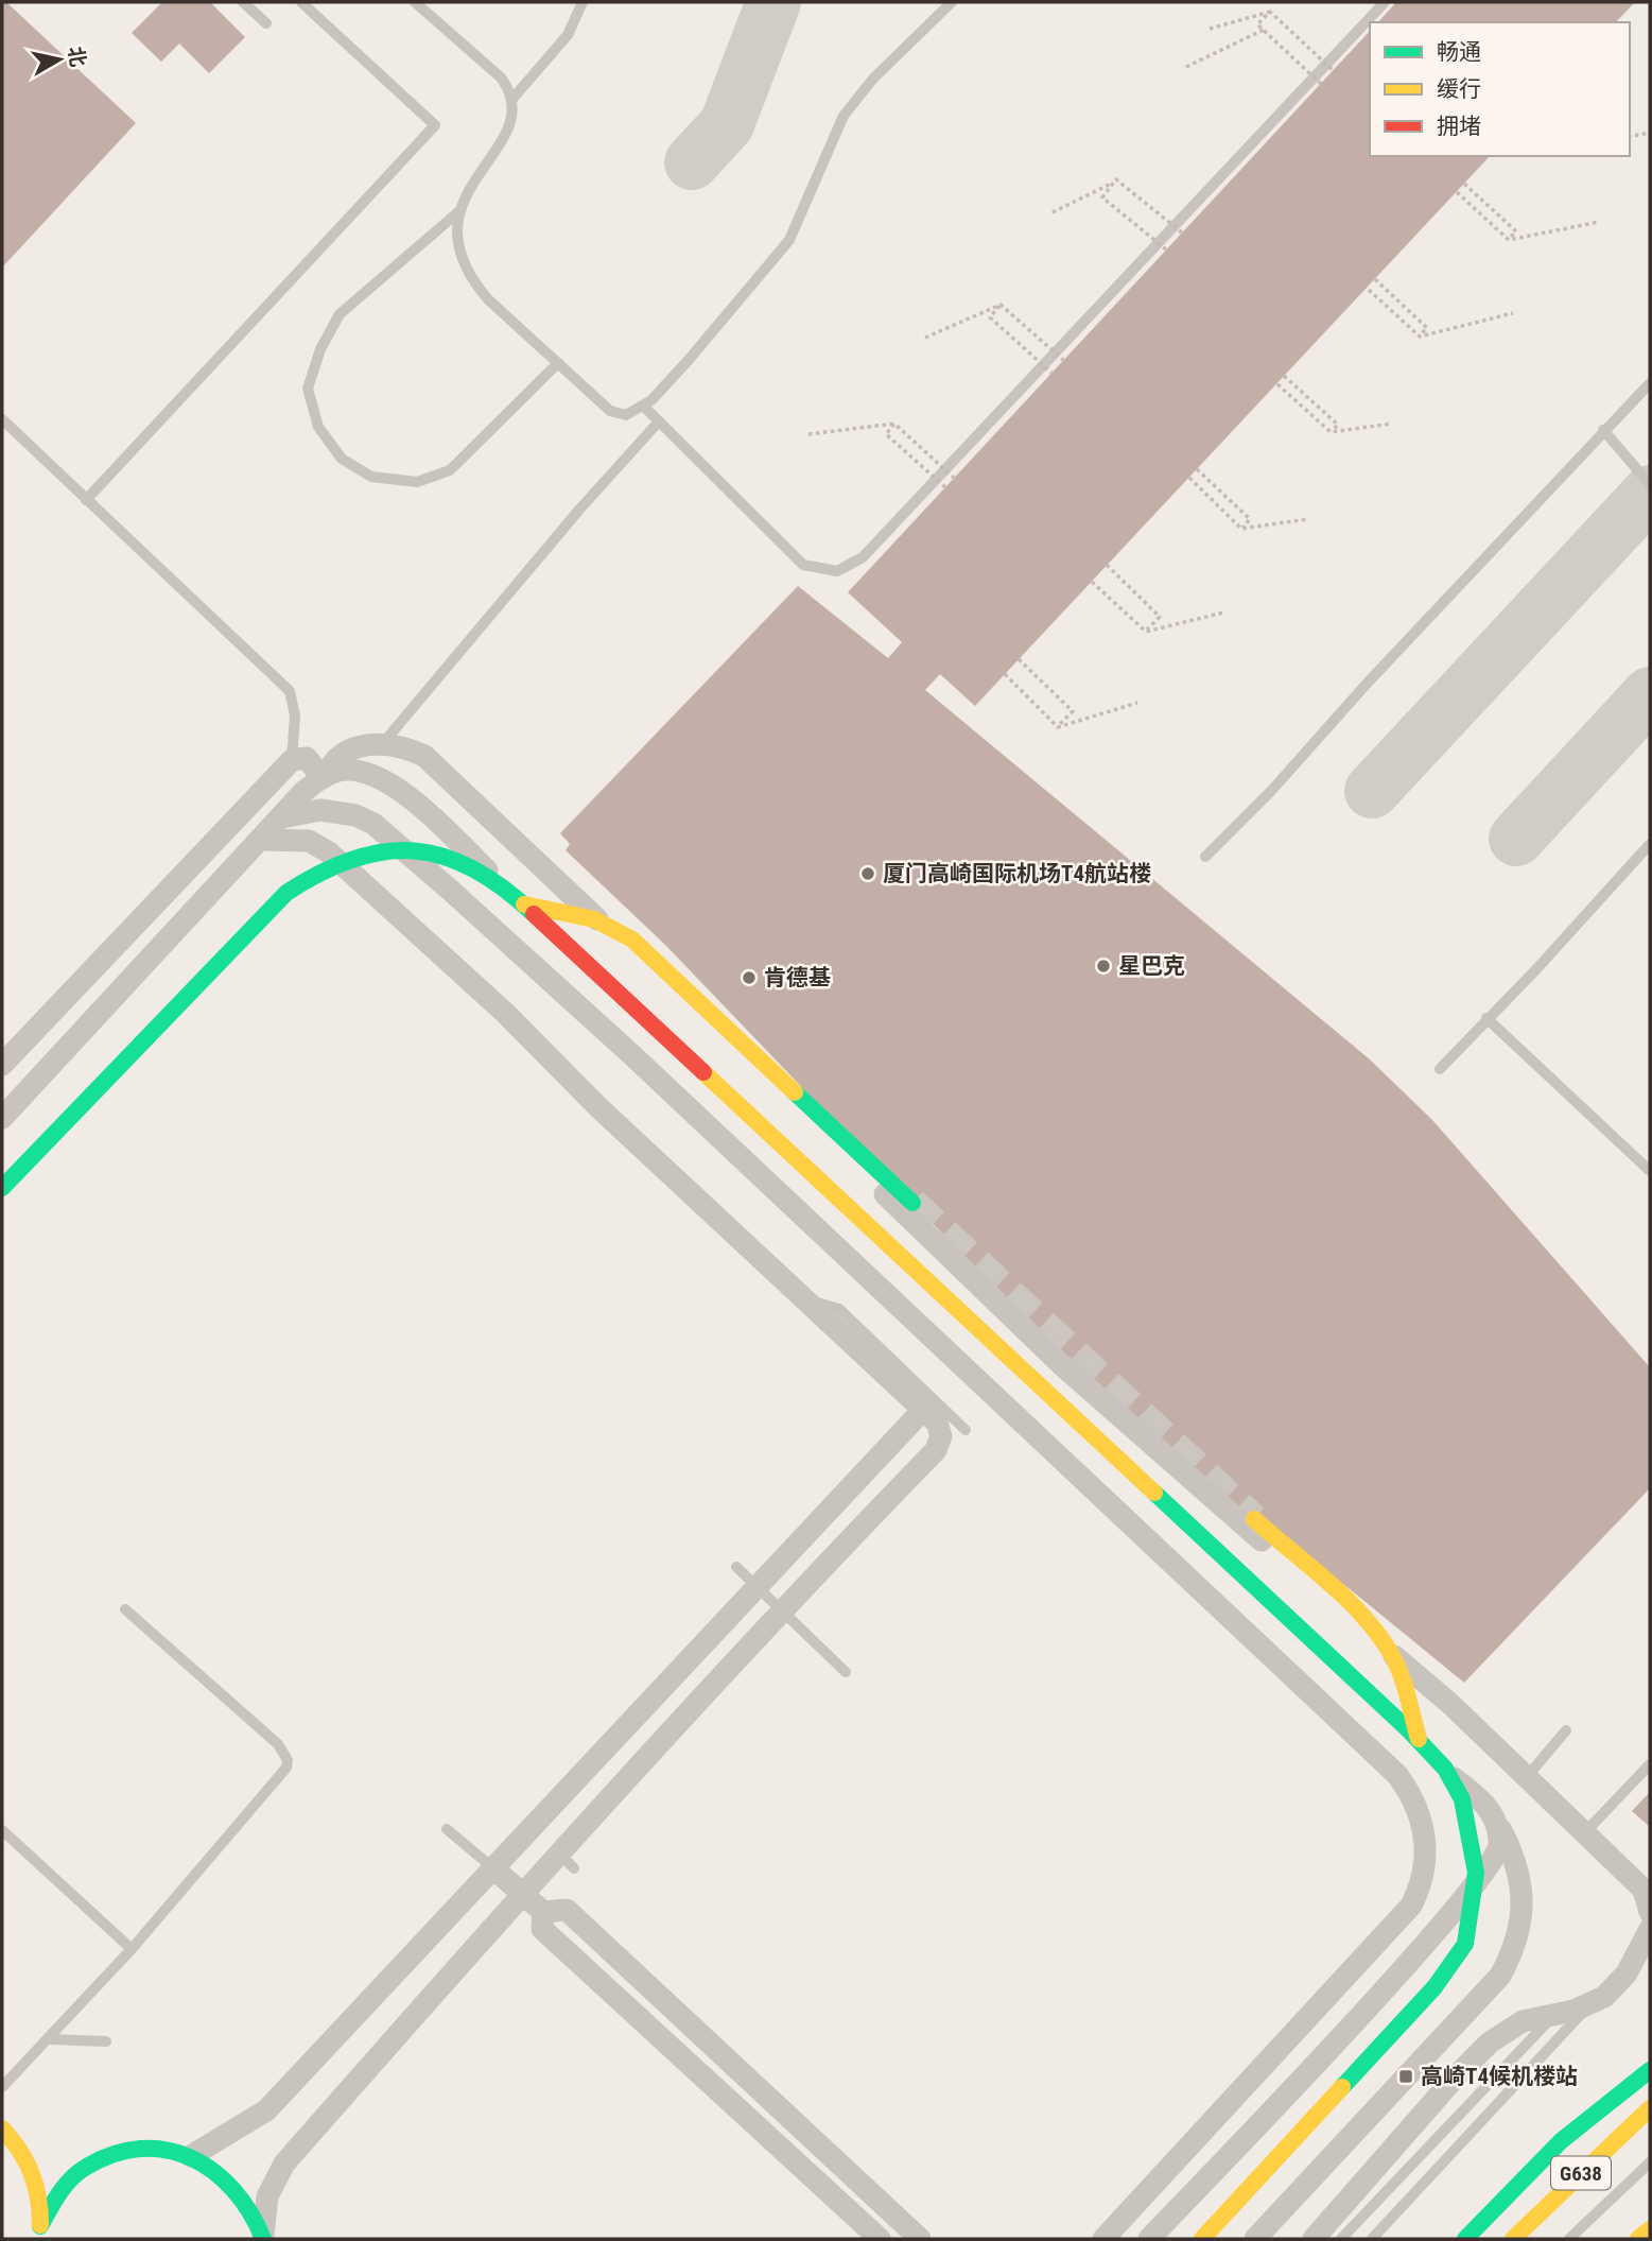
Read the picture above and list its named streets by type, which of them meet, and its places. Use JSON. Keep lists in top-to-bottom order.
{
  "streets": {
    "main road": ["G638"]
  },
  "places": {
    "other": ["厦门高崎国际机场T4航站楼", "星巴克", "肯德基"],
    "transit": ["高崎T4候机楼站"]
  },
  "legend": ["畅通", "缓行", "拥堵"],
  "north": "right"
}
